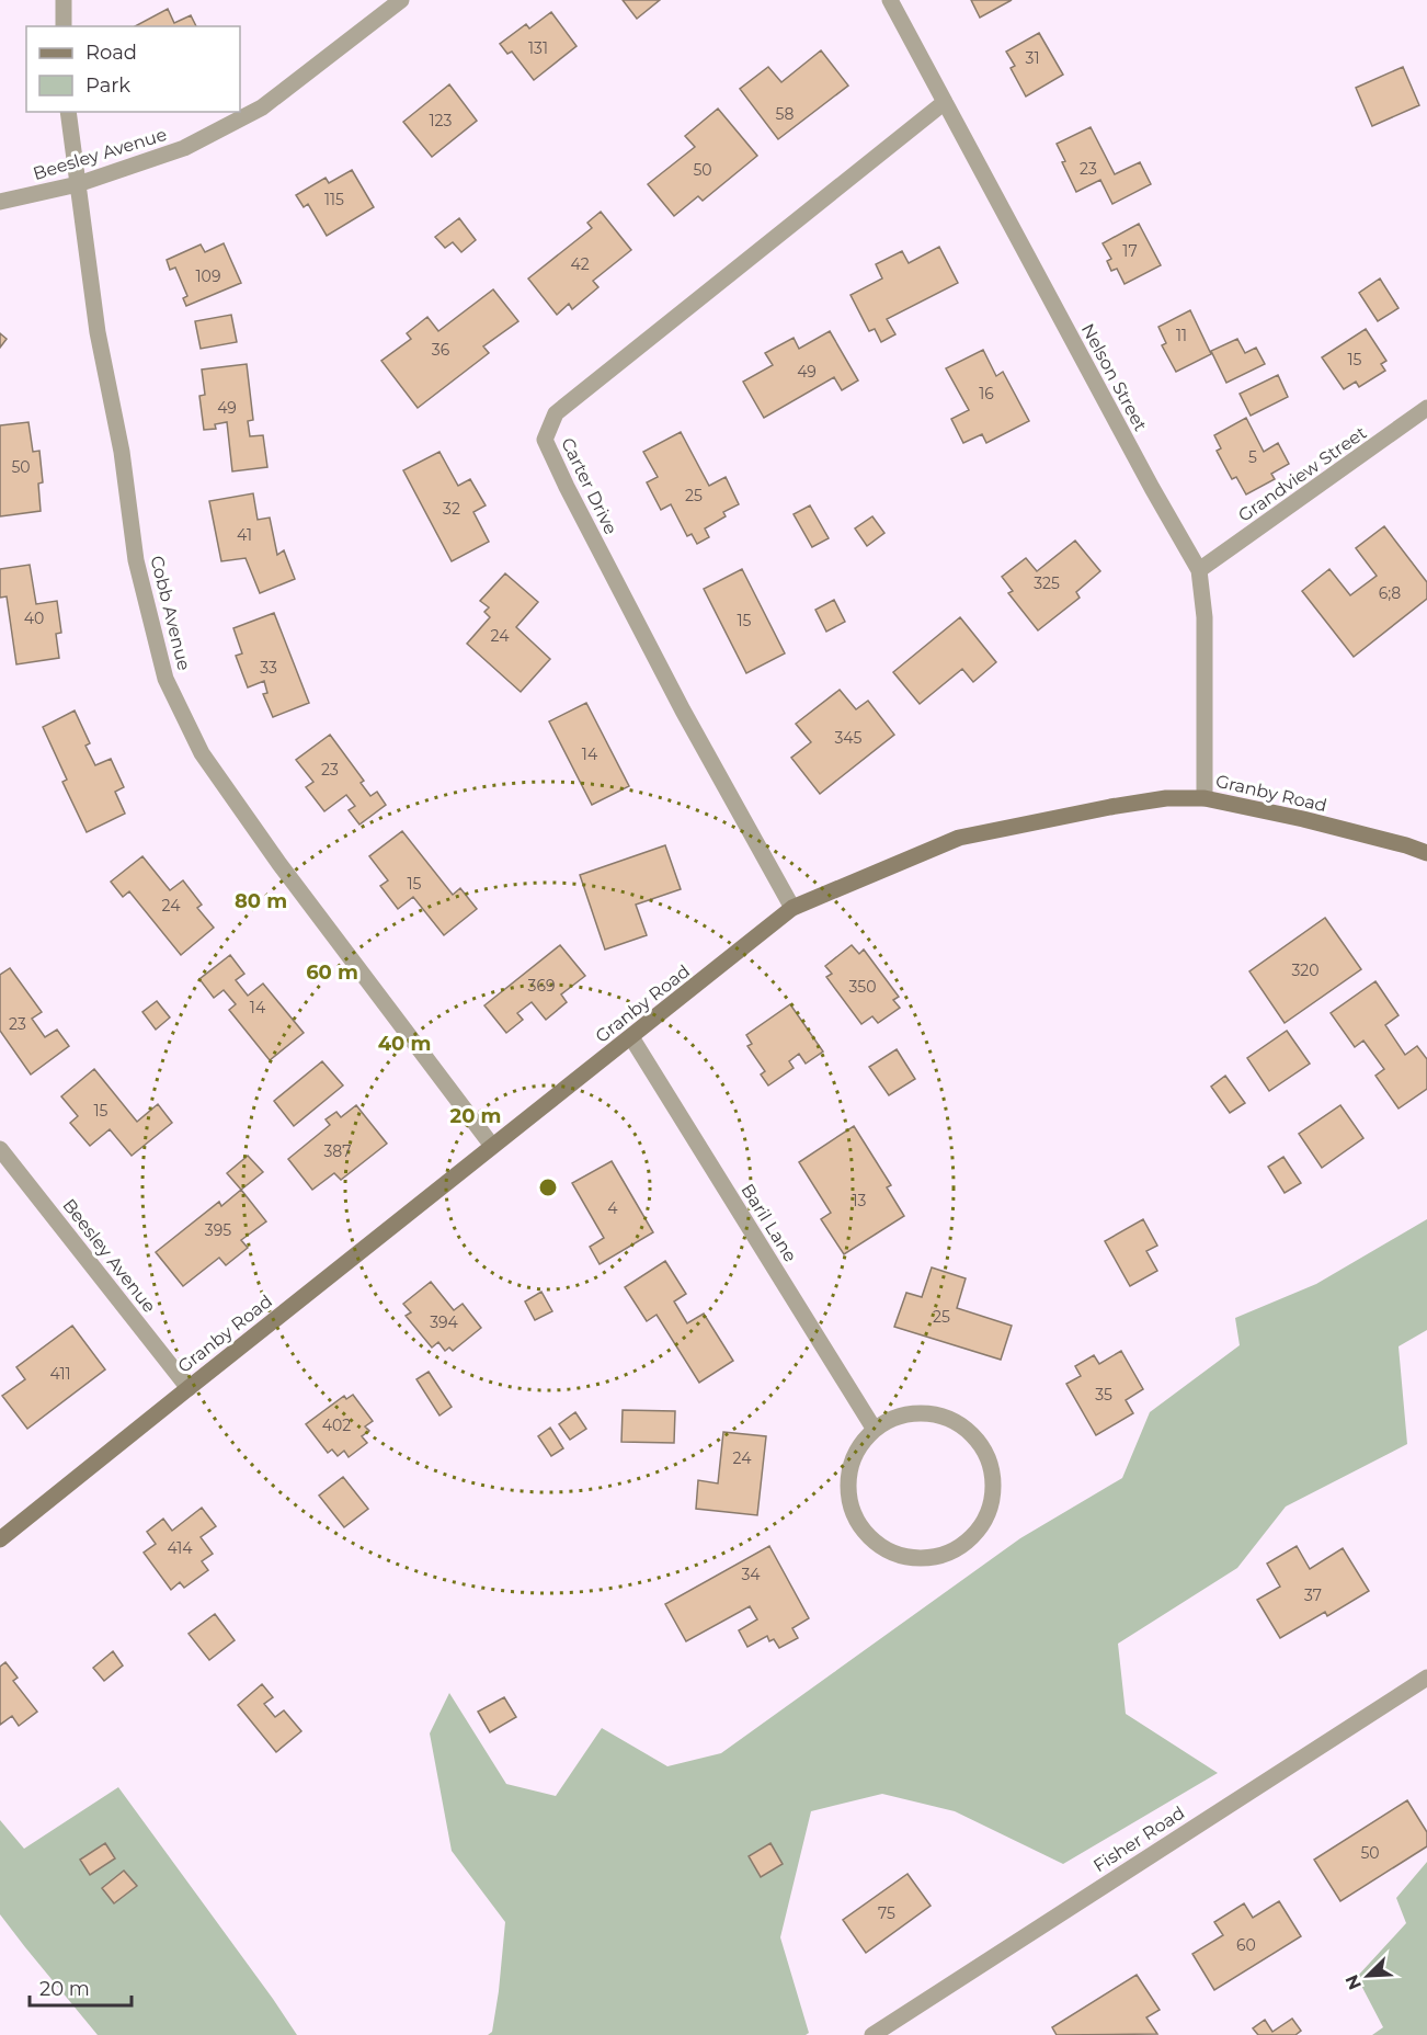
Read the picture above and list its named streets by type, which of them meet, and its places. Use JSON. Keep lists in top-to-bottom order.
{
  "streets": {
    "main road": ["Granby Road"],
    "street": [
      "Beesley Avenue",
      "Nelson Street",
      "Grandview Street",
      "Carter Drive",
      "Cobb Avenue",
      "Baril Lane",
      "Fisher Road"
    ]
  },
  "crossings": [
    ["Beesley Avenue", "Cobb Avenue"],
    ["Beesley Avenue", "Granby Road"],
    ["Nelson Street", "Grandview Street"],
    ["Nelson Street", "Carter Drive"],
    ["Nelson Street", "Granby Road"],
    ["Carter Drive", "Granby Road"],
    ["Cobb Avenue", "Granby Road"],
    ["Granby Road", "Baril Lane"]
  ],
  "house_numbers": [
    "131",
    "31",
    "58",
    "123",
    "23",
    "50",
    "115",
    "17",
    "42",
    "109",
    "11",
    "36",
    "15",
    "49",
    "16",
    "49",
    "5",
    "50",
    "25",
    "32",
    "41",
    "325",
    "6;8",
    "40",
    "15",
    "24",
    "33",
    "345",
    "14",
    "23",
    "15",
    "24",
    "320",
    "369",
    "350",
    "14",
    "23",
    "15",
    "387",
    "13",
    "4",
    "395",
    "25",
    "394",
    "411",
    "35",
    "402",
    "24",
    "414",
    "34",
    "37",
    "50",
    "75",
    "60"
  ],
  "legend": ["Road", "Park"],
  "scale_bar": "20 m",
  "north": "bottom left",
  "rings": [
    "80 m",
    "60 m",
    "40 m",
    "20 m"
  ]
}
